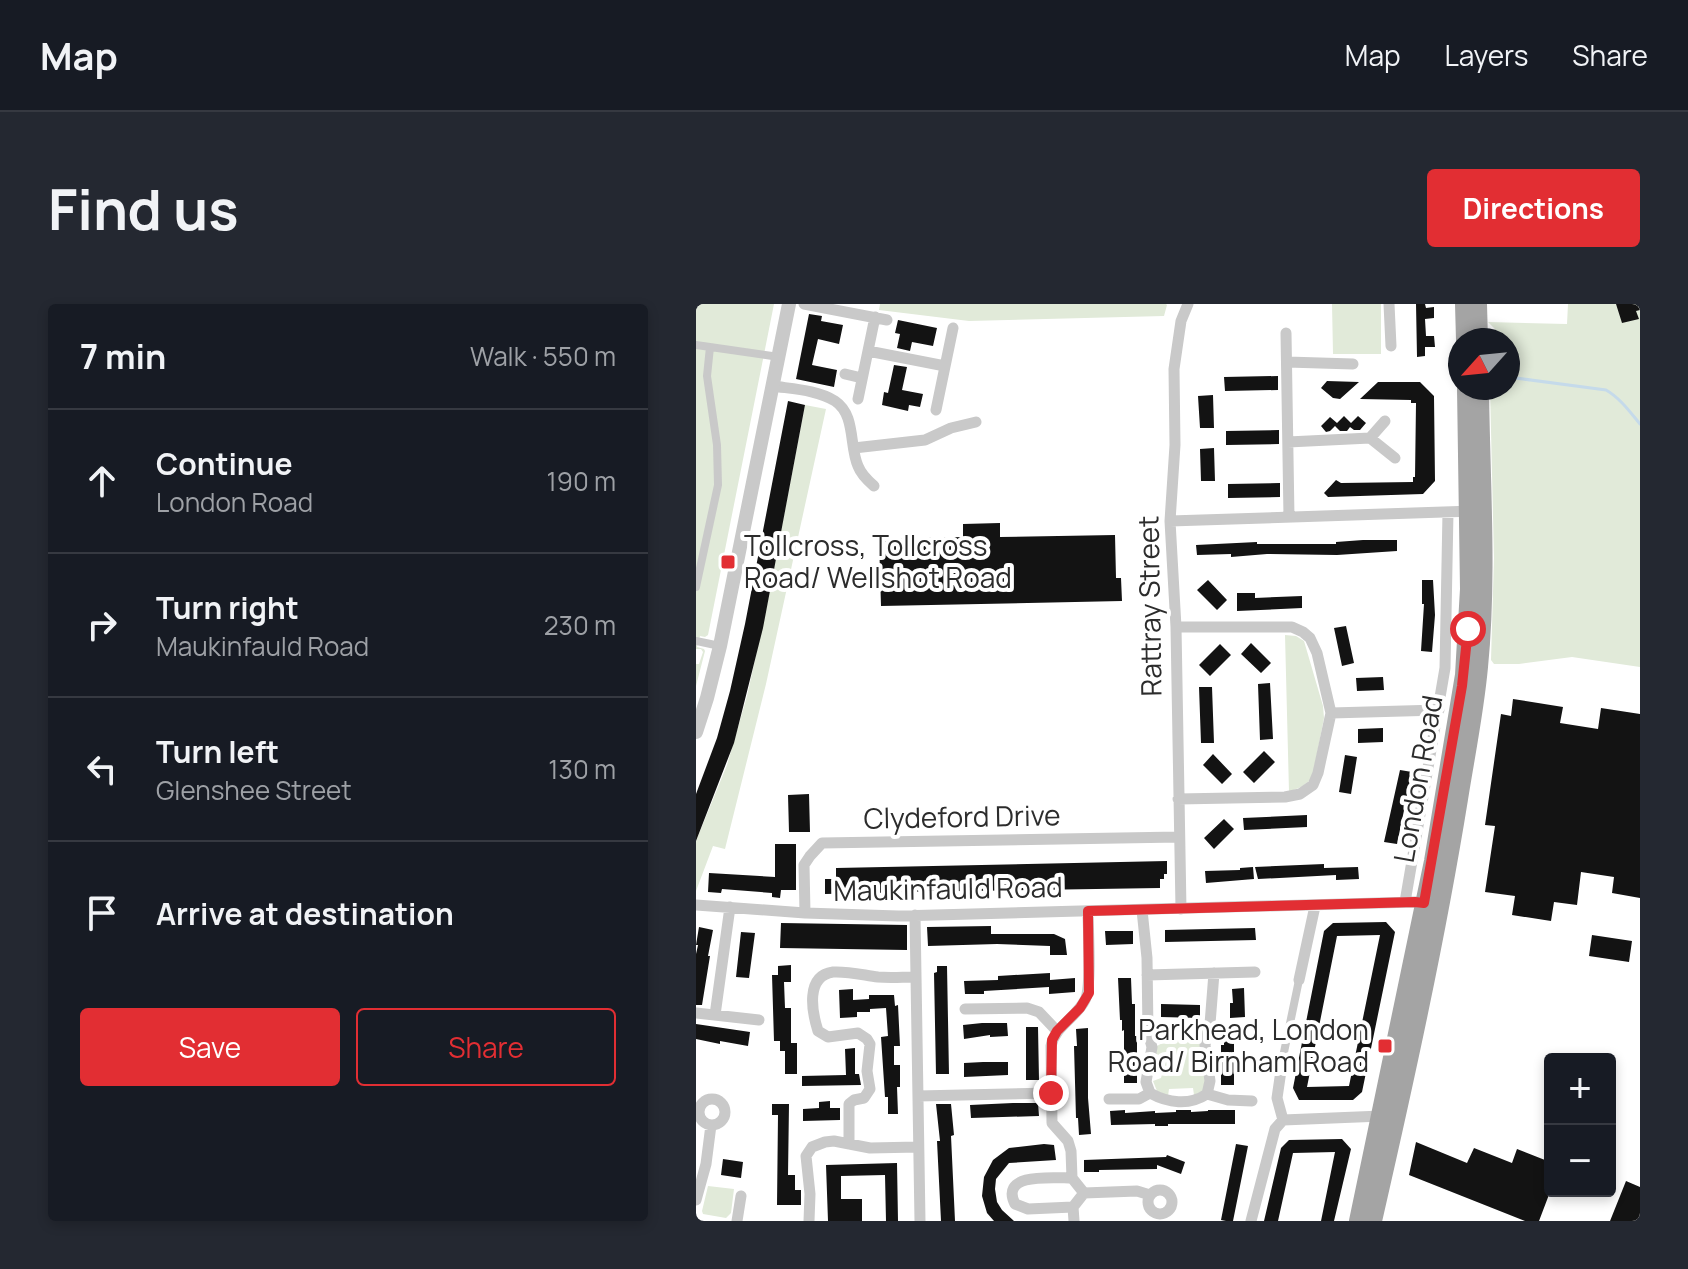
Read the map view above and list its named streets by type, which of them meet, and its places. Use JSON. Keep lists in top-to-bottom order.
{
  "streets": {
    "main road": ["London Road"],
    "street": ["Rattray Street", "Clydeford Drive", "Maukinfauld Road"]
  },
  "crossings": [
    ["Rattray Street", "Clydeford Drive"],
    ["Rattray Street", "Maukinfauld Road"],
    ["London Road", "Maukinfauld Road"],
    ["Clydeford Drive", "Maukinfauld Road"]
  ],
  "places": {
    "transit": ["Tollcross, Tollcross Road/ Wellshot Road", "Parkhead, London Road/ Birnham Road"]
  },
  "north": "bottom left",
  "page": {
    "header": "Map",
    "nav": ["Map", "Layers", "Share"],
    "buttons": [
      "Directions",
      ["Save", "Share"]
    ],
    "title": "Find us",
    "heading": ["7 min", "Walk · 550 m"],
    "list": [
      ["Continue", "London Road", "190 m"],
      ["Turn right", "Maukinfauld Road", "230 m"],
      ["Turn left", "Glenshee Street", "130 m"],
      "Arrive at destination"
    ],
    "map_buttons": ["+", "−"]
  }
}
